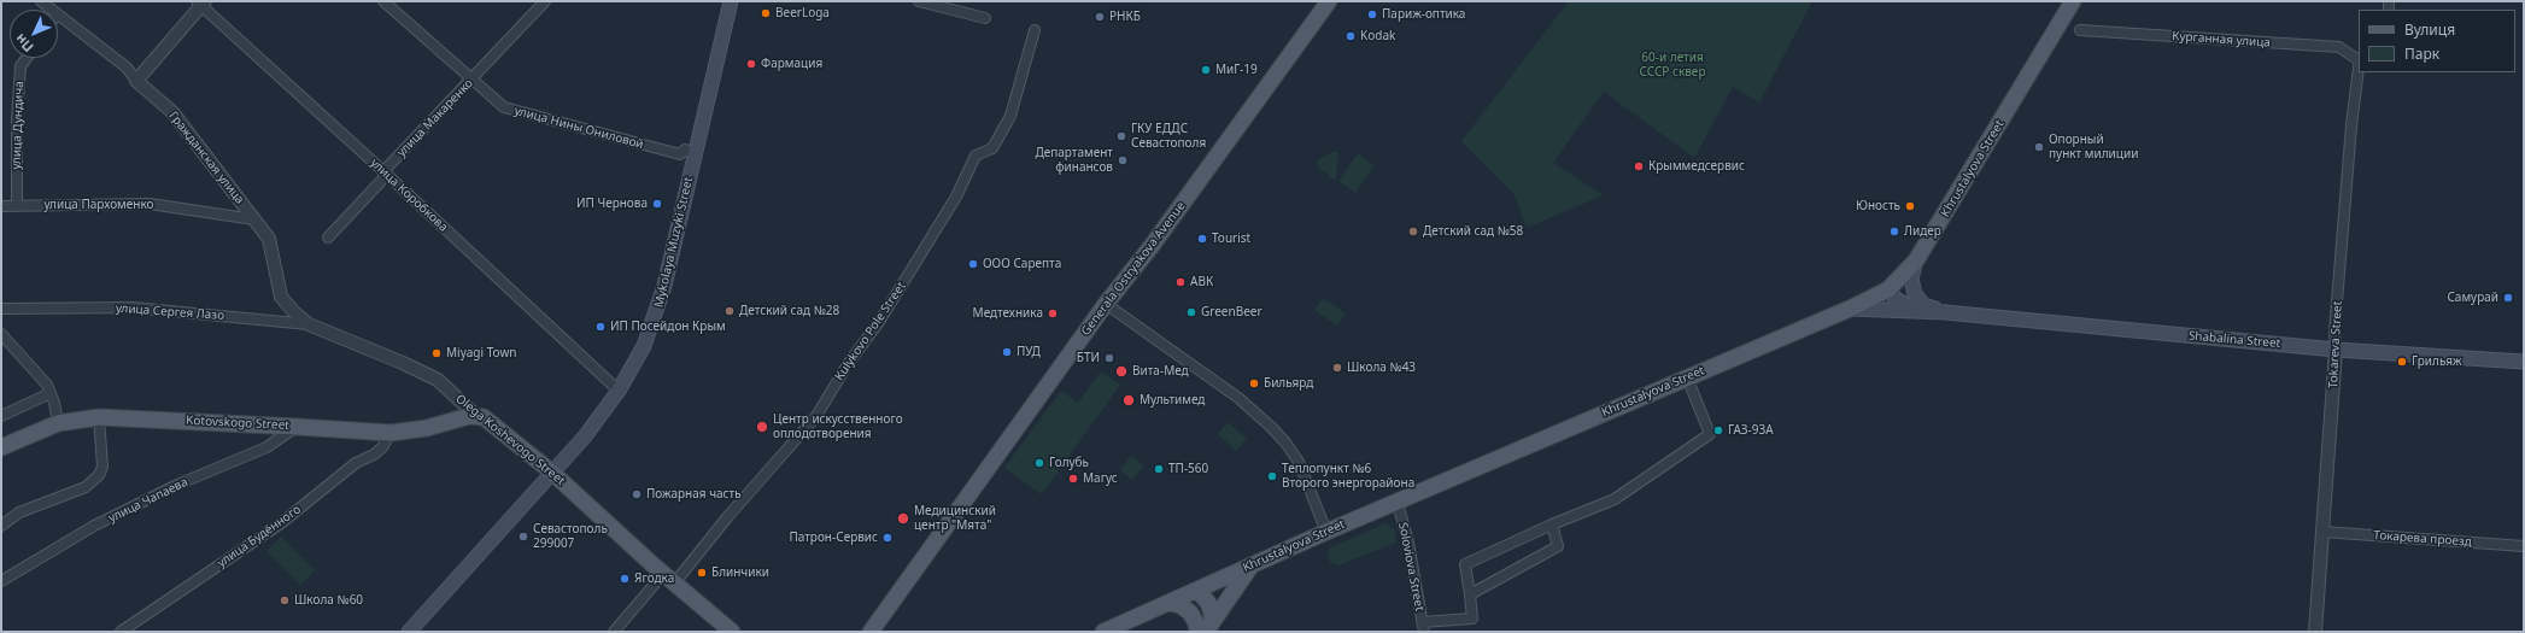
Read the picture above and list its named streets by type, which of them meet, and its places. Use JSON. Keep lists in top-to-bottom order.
{
  "streets": {
    "main road": [
      "Khrustalyova Street",
      "Mykolaya Muzyki Street",
      "Generala Ostryakova Avenue",
      "Shabalina Street",
      "Kotovskogo Street",
      "Olega Koshevogo Street"
    ],
    "street": [
      "Курганная улица",
      "улица Макаренко",
      "улица Дундича",
      "улица Нины Ониловой",
      "Гражданская улица",
      "улица Коробкова",
      "улица Пархоменко",
      "улица Сергея Лазо",
      "Kulykovo Pole Street",
      "Tokareva Street",
      "улица Чапаева",
      "улица Будённого",
      "Токарева проезд",
      "Soloviova Street"
    ]
  },
  "crossings": [
    ["Курганная улица", "Tokareva Street"],
    ["улица Макаренко", "улица Нины Ониловой"],
    ["улица Макаренко", "улица Коробкова"],
    ["улица Дундича", "улица Пархоменко"],
    ["улица Нины Ониловой", "Mykolaya Muzyki Street"],
    ["Гражданская улица", "улица Пархоменко"],
    ["Гражданская улица", "улица Сергея Лазо"],
    ["Гражданская улица", "Olega Koshevogo Street"],
    ["Khrustalyova Street", "Shabalina Street"],
    ["Khrustalyova Street", "Soloviova Street"],
    ["улица Коробкова", "Mykolaya Muzyki Street"],
    ["Mykolaya Muzyki Street", "Olega Koshevogo Street"],
    ["улица Сергея Лазо", "Olega Koshevogo Street"],
    ["Kulykovo Pole Street", "Olega Koshevogo Street"],
    ["Shabalina Street", "Tokareva Street"],
    ["Tokareva Street", "Токарева проезд"],
    ["Kotovskogo Street", "Olega Koshevogo Street"],
    ["Kotovskogo Street", "улица Чапаева"],
    ["Kotovskogo Street", "улица Будённого"]
  ],
  "parks": ["60-и летия СССР сквер"],
  "places": [
    "BeerLoga",
    "Париж-оптика",
    "РНКБ",
    "Kodak",
    "Фармация",
    "МиГ-19",
    "ГКУ ЕДДС Севастополя",
    "Опорный пункт милиции",
    "Департамент финансов",
    "Крыммедсервис",
    "ИП Чернова",
    "Юность",
    "Детский сад №58",
    "Лидер",
    "Tourist",
    "ООО Сарепта",
    "АВК",
    "Самурай",
    "Детский сад №28",
    "GreenBeer",
    "Медтехника",
    "ИП Посейдон Крым",
    "ПУД",
    "Miyagi Town",
    "БТИ",
    "Грильяж",
    "Школа №43",
    "Вита-Мед",
    "Бильярд",
    "Мультимед",
    "Центр искусственного оплодотворения",
    "ГАЗ-93А",
    "Голубь",
    "ТП-560",
    "Теплопункт №6 Второго энергорайона",
    "Магус",
    "Пожарная часть",
    "Медицинский центр \"Мята\"",
    "Севастополь 299007",
    "Патрон-Сервис",
    "Блинчики",
    "Ягодка",
    "Школа №60"
  ],
  "legend": ["Вулиця", "Парк"],
  "north": "bottom left"
}
